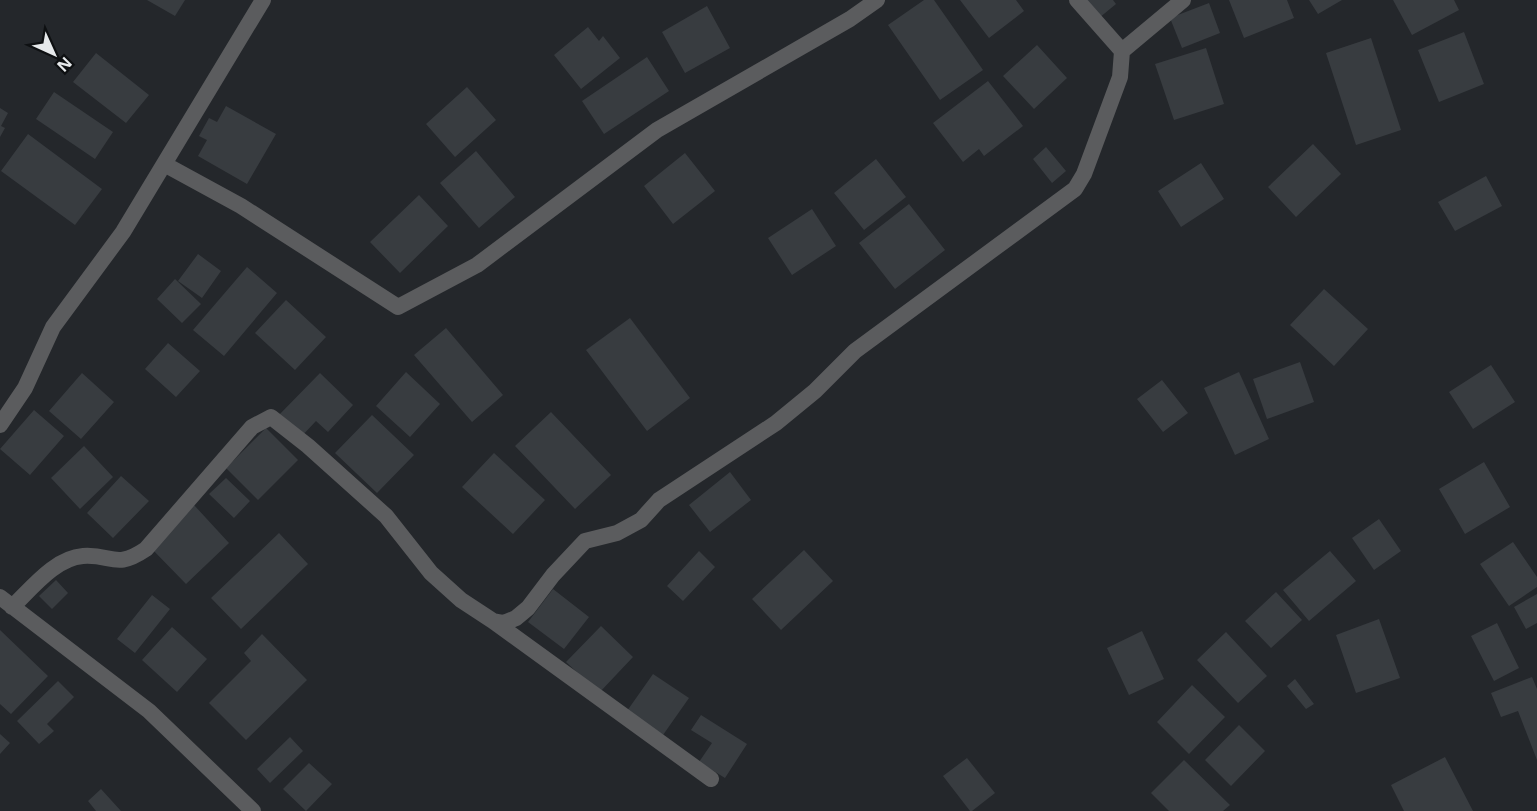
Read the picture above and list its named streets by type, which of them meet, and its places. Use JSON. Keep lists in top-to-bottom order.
{
  "north": "bottom right"
}
